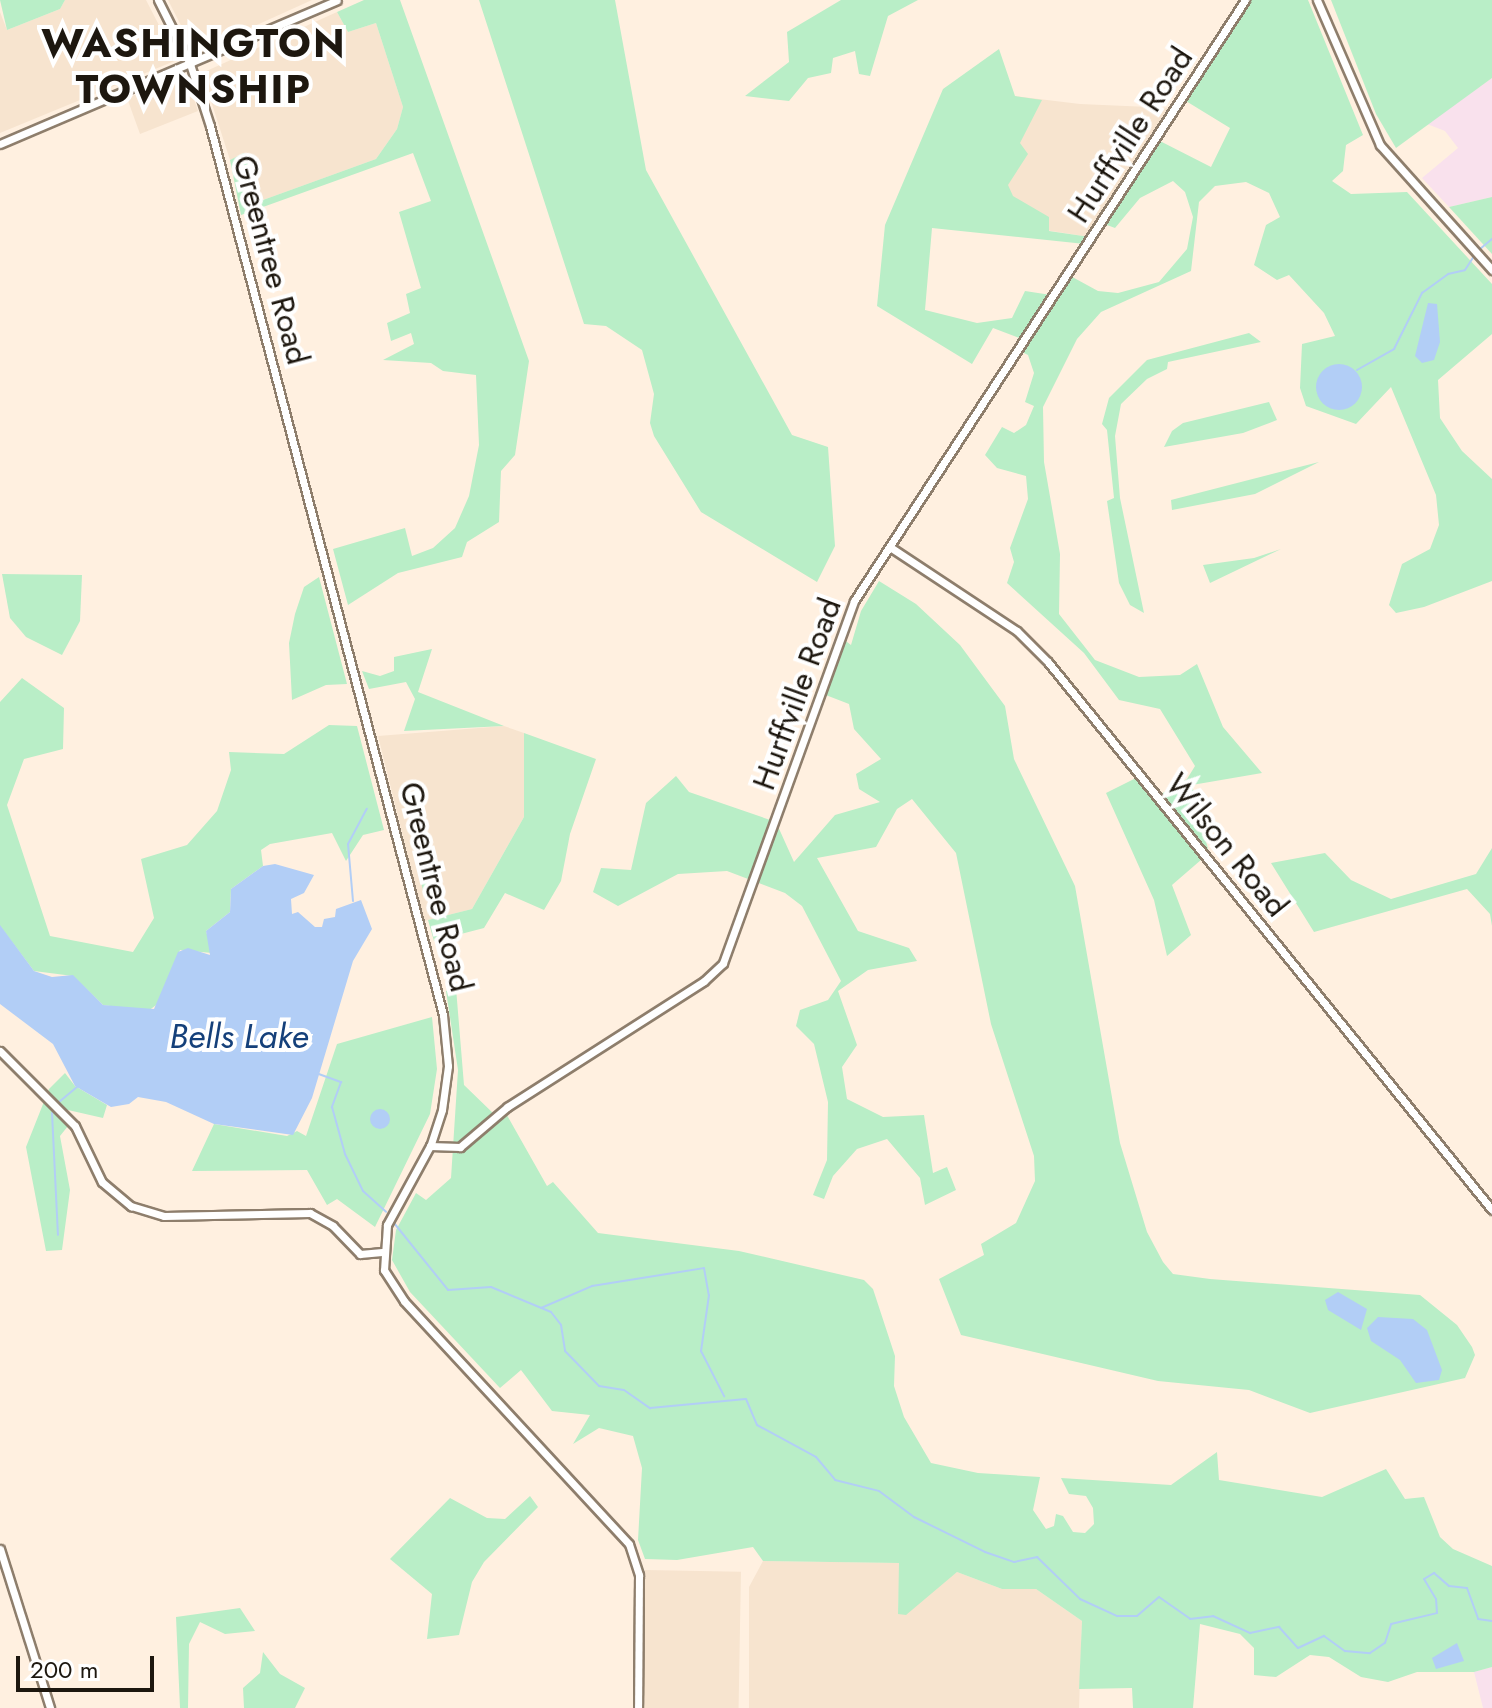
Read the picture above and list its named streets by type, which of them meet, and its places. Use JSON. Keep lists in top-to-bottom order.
{
  "streets": {
    "street": ["Hurffville Road", "Greentree Road", "Wilson Road"]
  },
  "crossings": [
    ["Hurffville Road", "Greentree Road"],
    ["Hurffville Road", "Wilson Road"]
  ],
  "districts": ["WASHINGTON TOWNSHIP"],
  "water": ["Bells Lake"],
  "scale_bar": "200 m"
}
